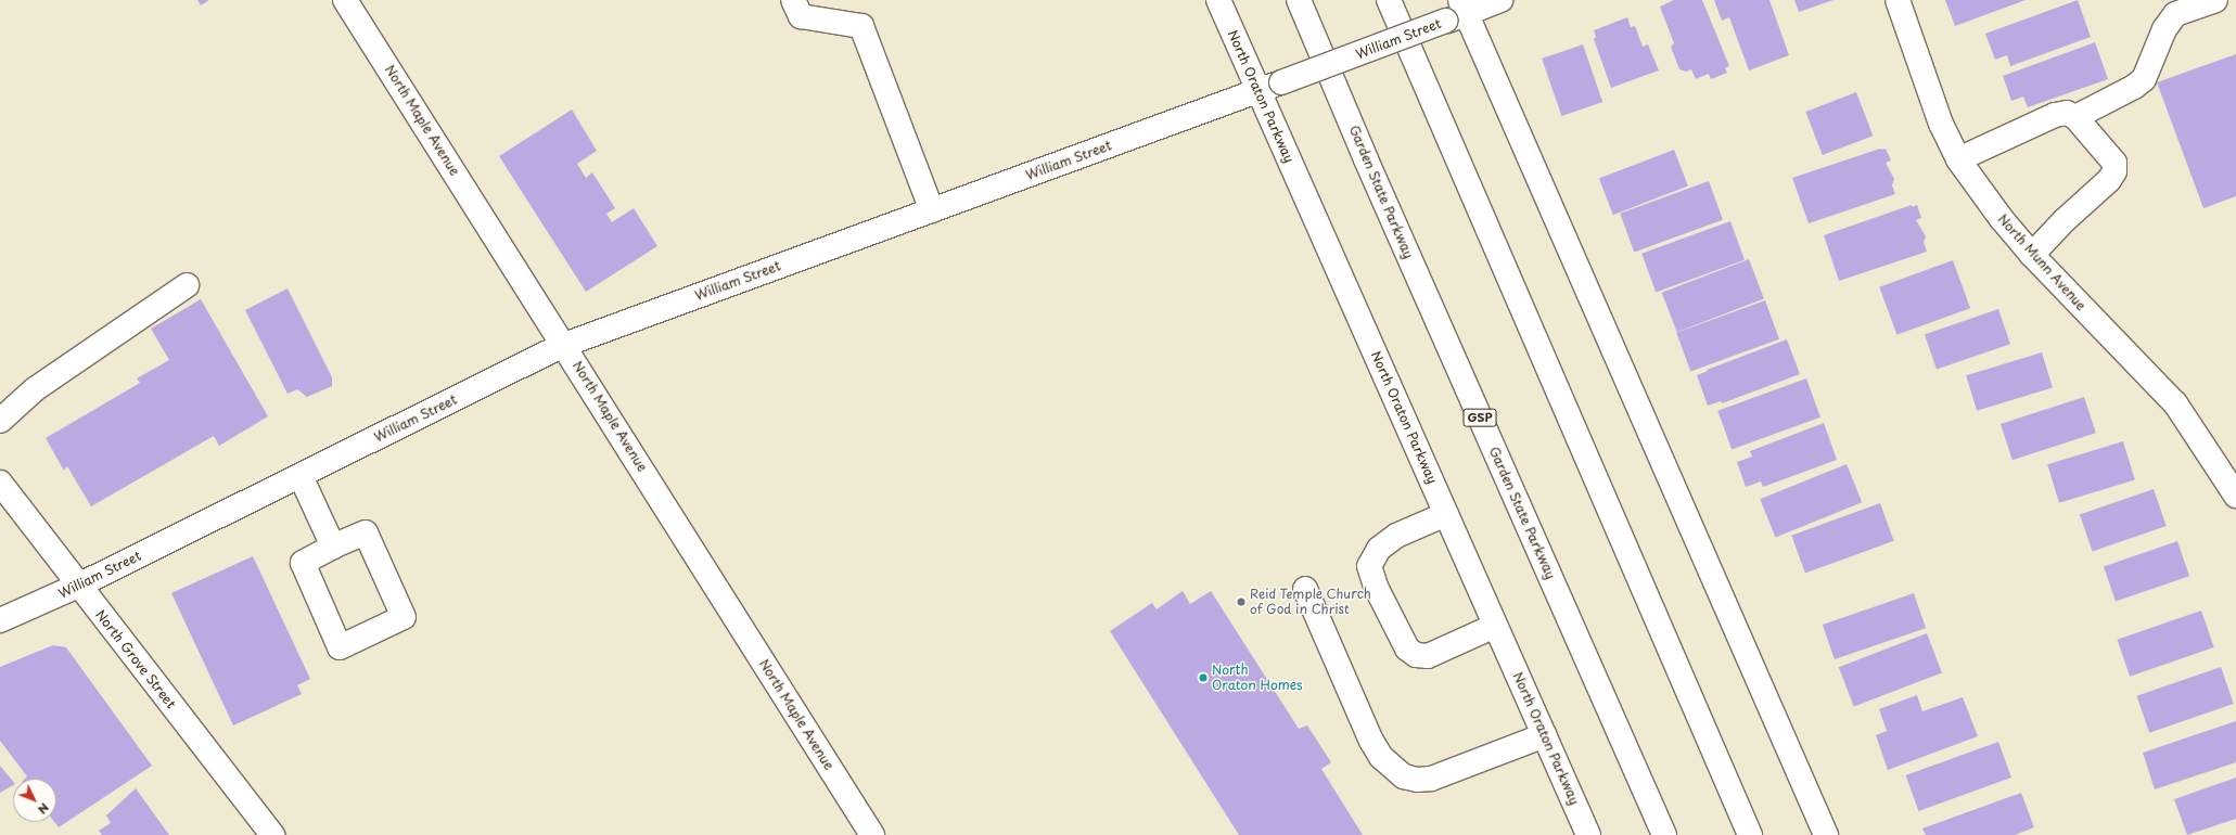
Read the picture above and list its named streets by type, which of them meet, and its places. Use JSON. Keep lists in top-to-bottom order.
{
  "streets": {
    "main road": [
      "William Street",
      "North Oraton Parkway",
      "North Maple Avenue",
      "Garden State Parkway",
      "North Munn Avenue",
      "GSP",
      "North Grove Street"
    ]
  },
  "crossings": [
    ["William Street", "North Oraton Parkway"],
    ["William Street", "North Maple Avenue"],
    ["William Street", "North Grove Street"]
  ],
  "places": ["Reid Temple Church of God in Christ", "North Oraton Homes"],
  "north": "bottom right"
}
